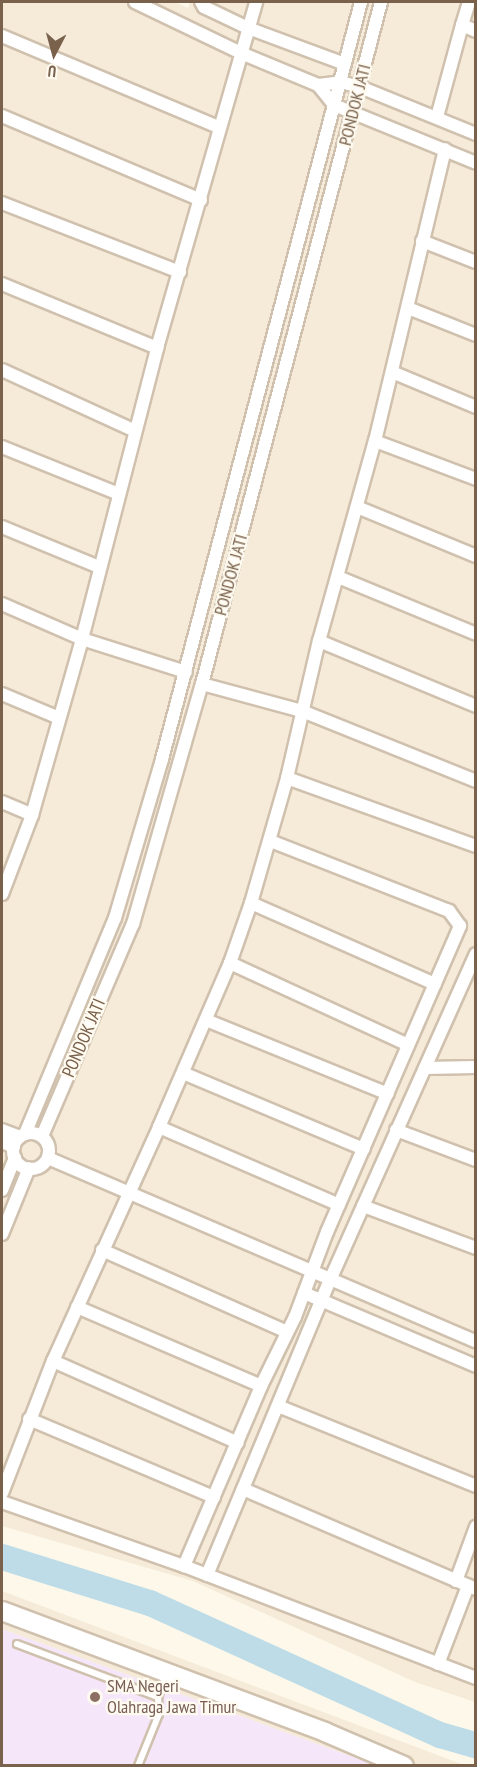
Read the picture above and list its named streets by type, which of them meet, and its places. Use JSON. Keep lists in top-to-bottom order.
{
  "streets": {
    "street": ["PONDOK JATI"]
  },
  "places": ["SMA Negeri Olahraga Jawa Timur"],
  "north": "bottom"
}
